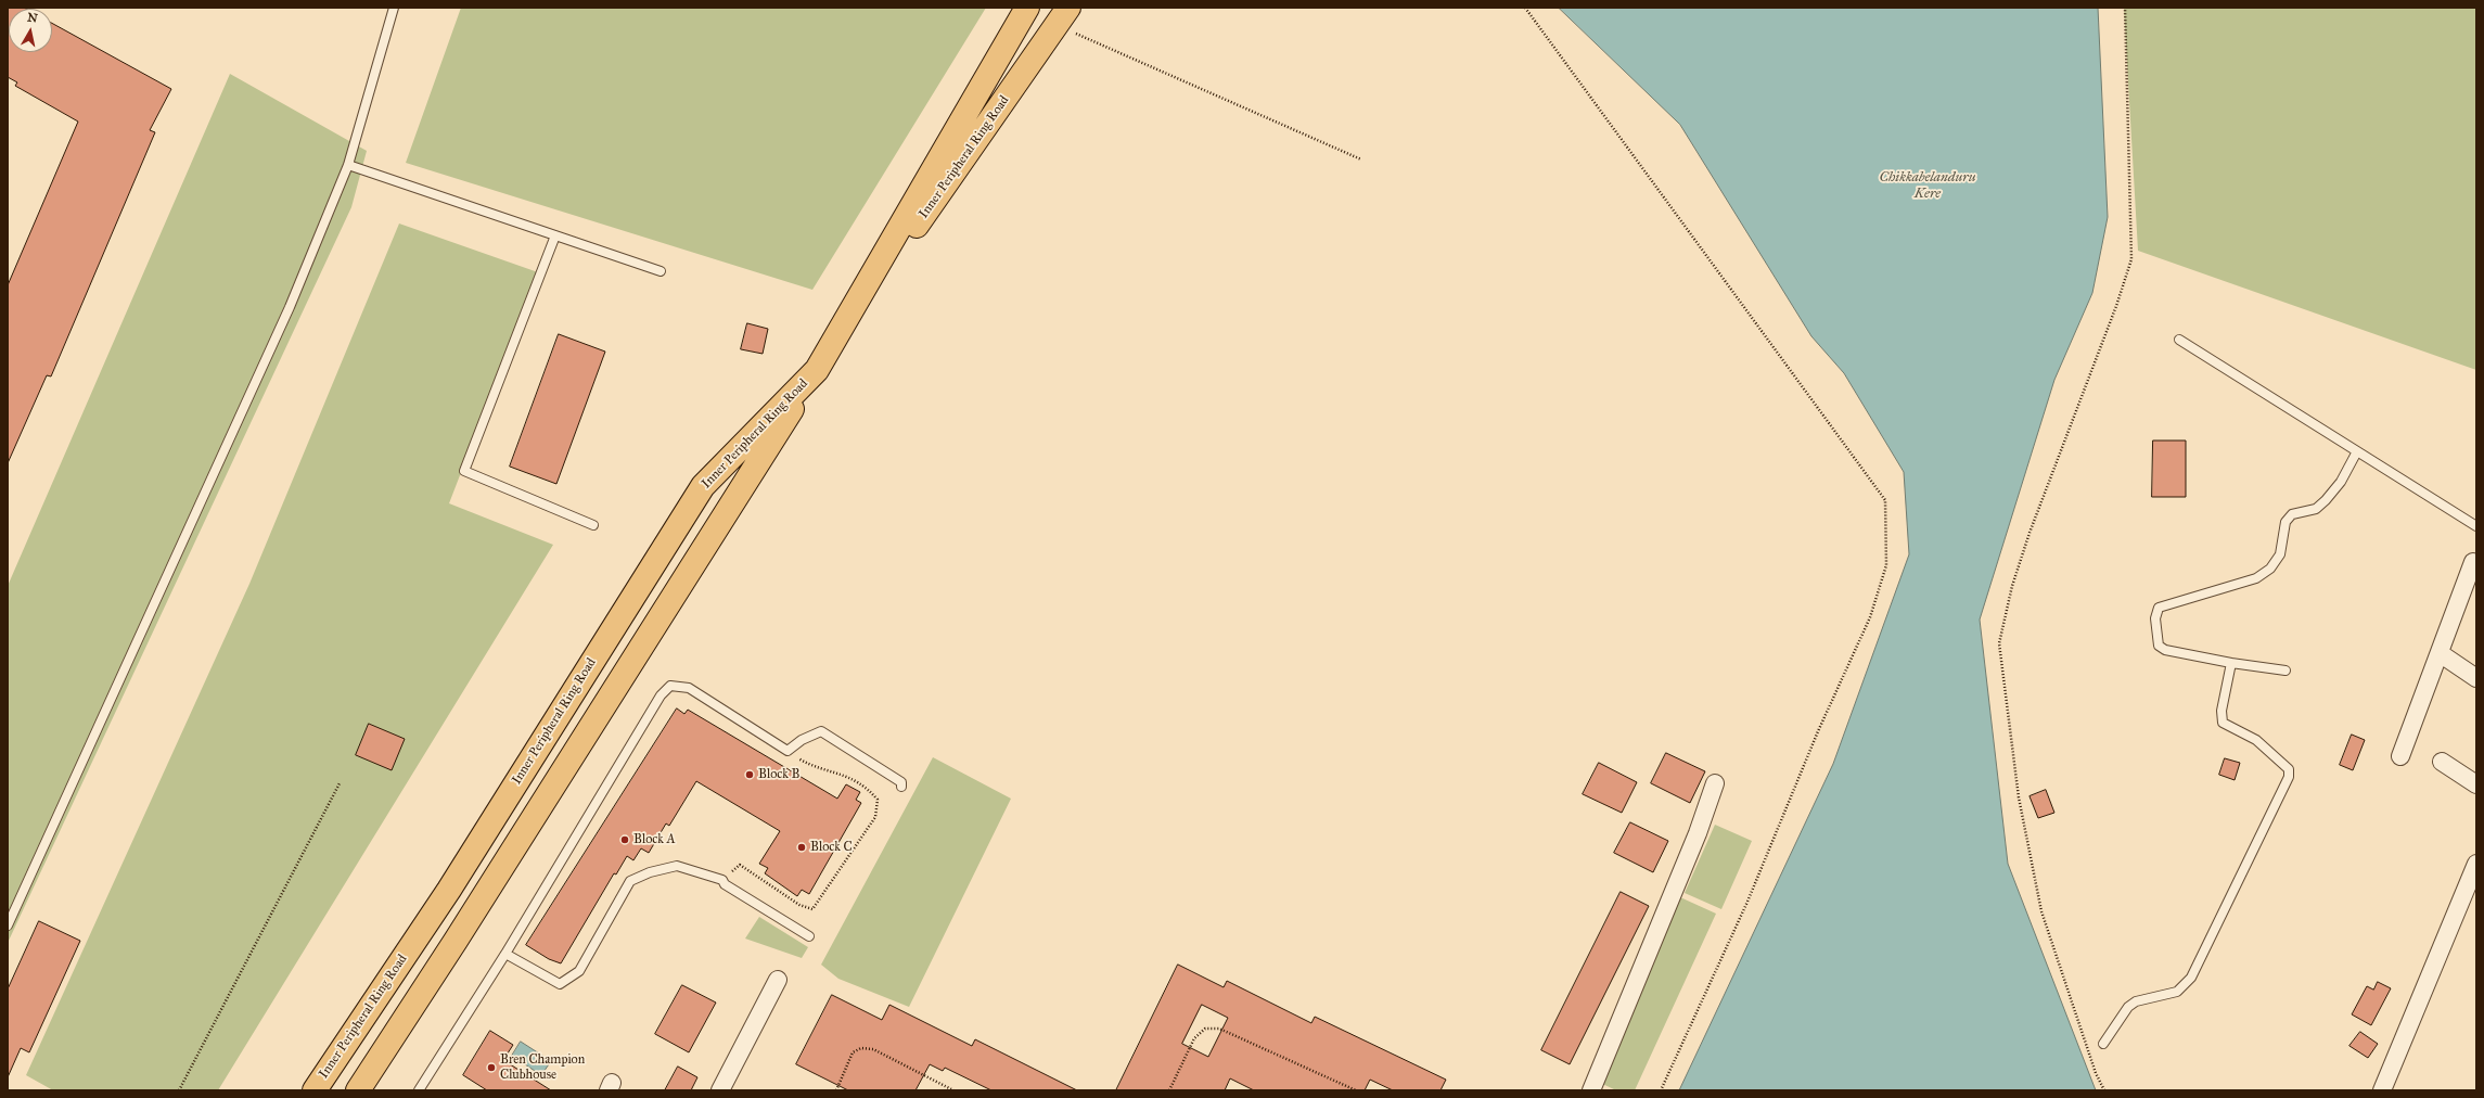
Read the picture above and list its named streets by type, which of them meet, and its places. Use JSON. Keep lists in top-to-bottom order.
{
  "streets": {
    "main road": ["Inner Peripheral Ring Road"]
  },
  "water": ["Chikkabelanduru Kere"],
  "places": [
    "Block B",
    "Block A",
    "Block C",
    "Bren Champion Clubhouse"
  ],
  "north": "top"
}
